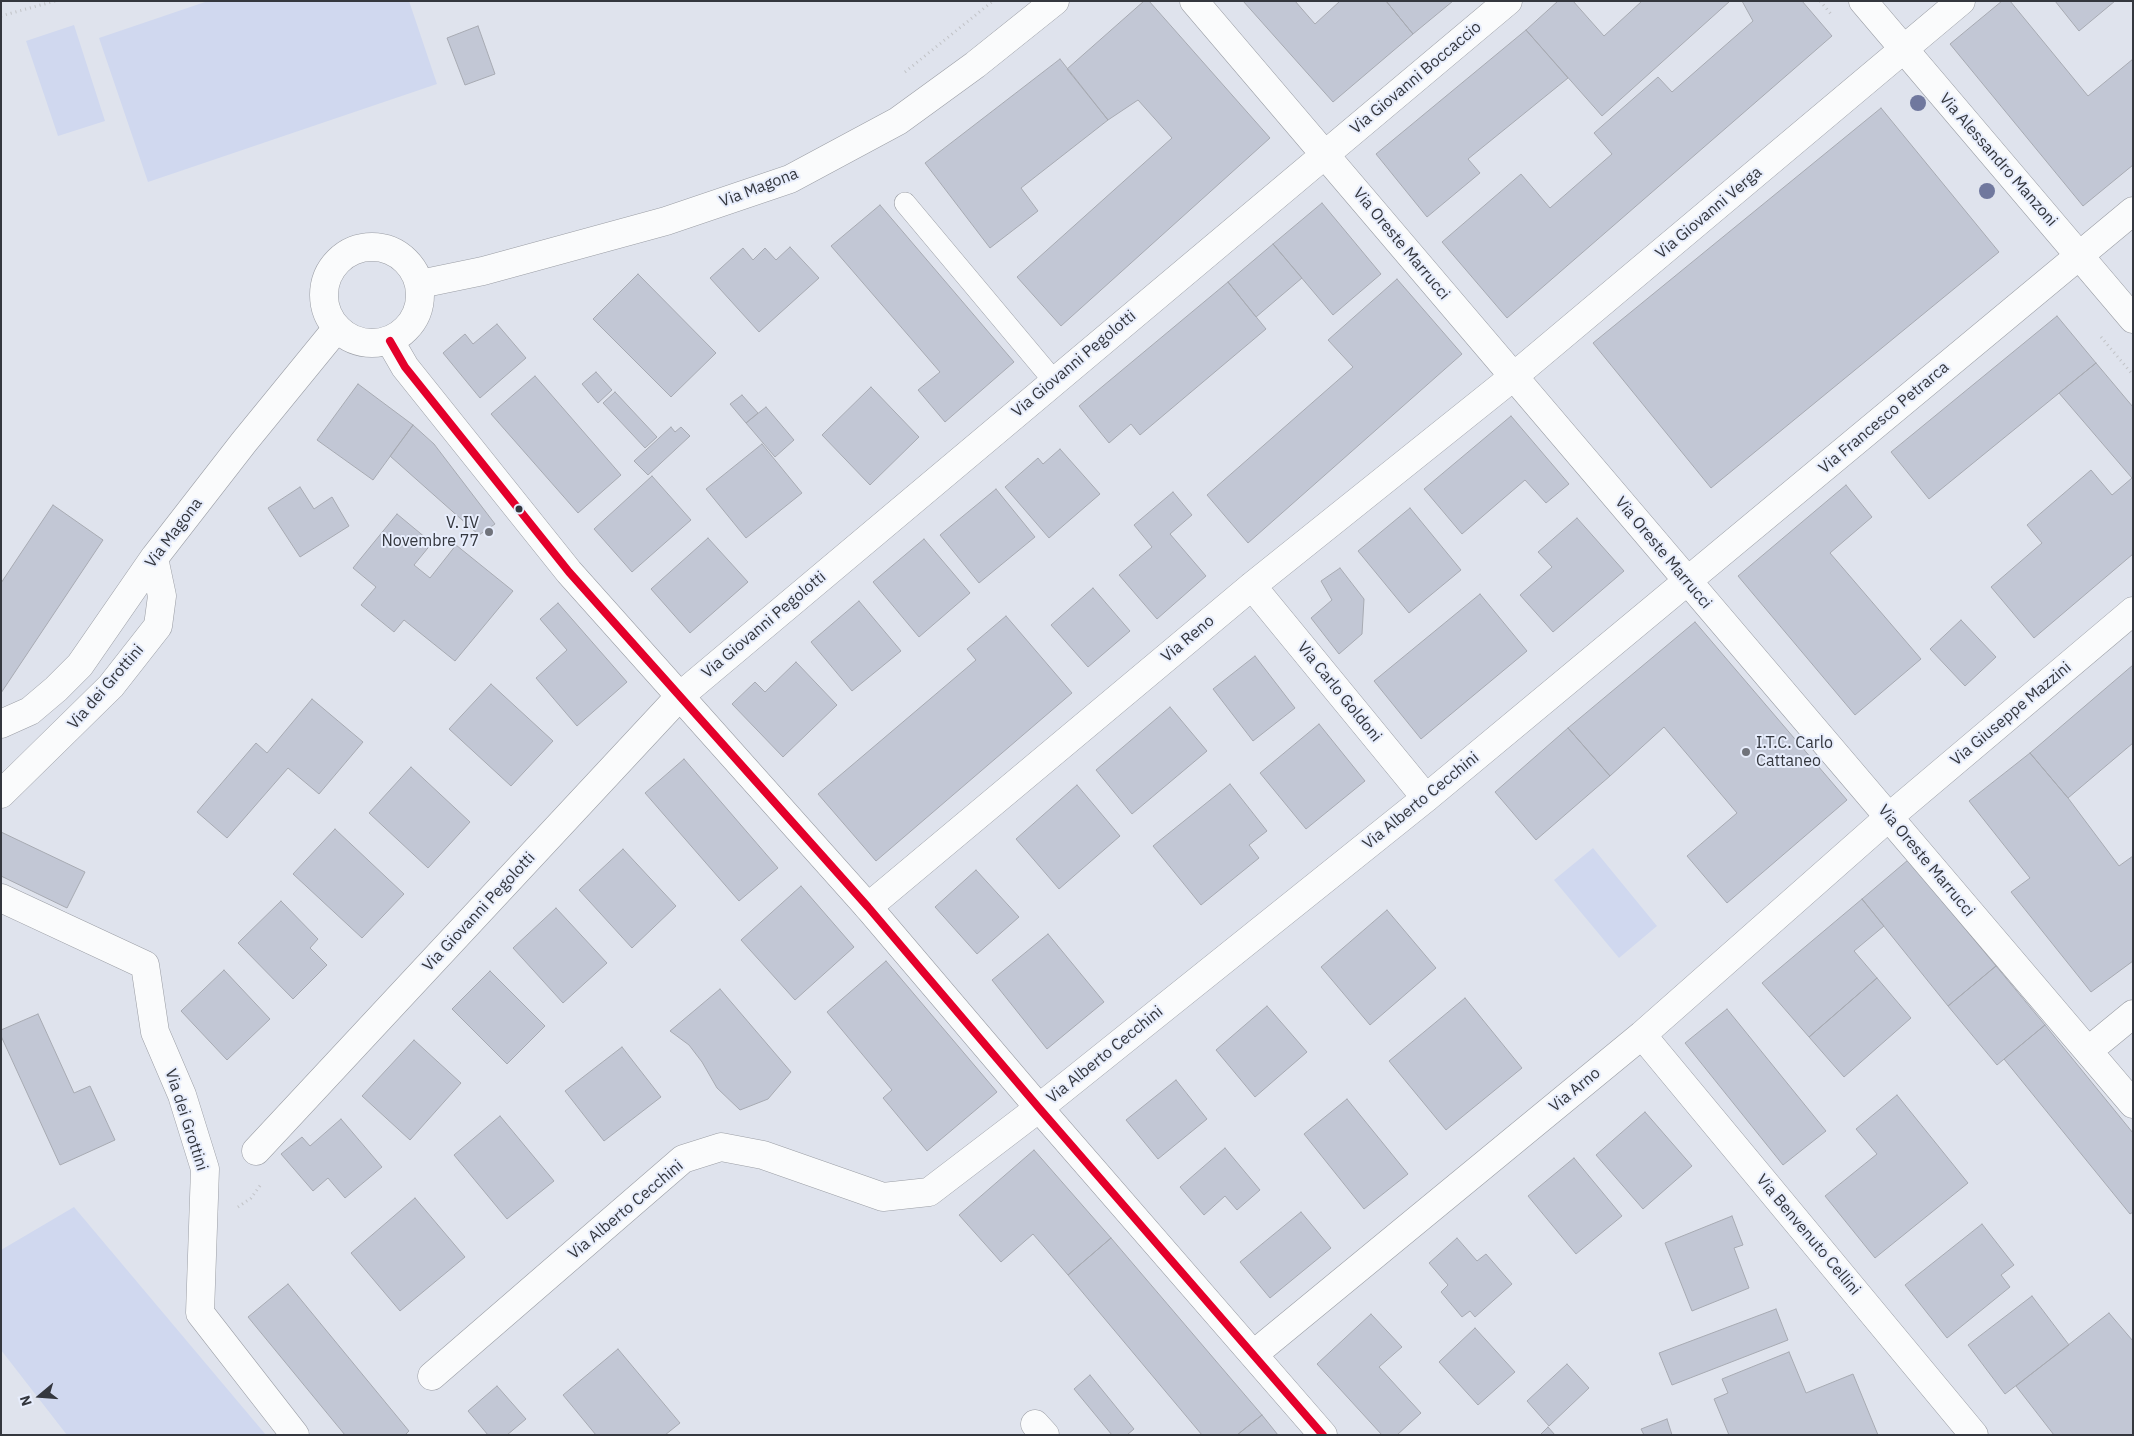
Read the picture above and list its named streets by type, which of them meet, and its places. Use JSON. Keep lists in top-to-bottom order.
{
  "streets": {
    "street": [
      "Via Giovanni Boccaccio",
      "Via Alessandro Manzoni",
      "Via Magona",
      "Via Giovanni Verga",
      "Via Oreste Marrucci",
      "Via Giovanni Pegolotti",
      "Via Francesco Petrarca",
      "Via Reno",
      "Via dei Grottini",
      "Via Carlo Goldoni",
      "Via Giuseppe Mazzini",
      "Via Alberto Cecchini",
      "Via Arno",
      "Via Benvenuto Cellini"
    ]
  },
  "crossings": [
    ["Via Giovanni Boccaccio", "Via Oreste Marrucci"],
    ["Via Giovanni Boccaccio", "Via Giovanni Pegolotti"],
    ["Via Alessandro Manzoni", "Via Giovanni Verga"],
    ["Via Alessandro Manzoni", "Via Francesco Petrarca"],
    ["Via Magona", "Via dei Grottini"],
    ["Via Giovanni Verga", "Via Oreste Marrucci"],
    ["Via Giovanni Verga", "Via Reno"],
    ["Via Oreste Marrucci", "Via Giovanni Pegolotti"],
    ["Via Oreste Marrucci", "Via Francesco Petrarca"],
    ["Via Oreste Marrucci", "Via Reno"],
    ["Via Oreste Marrucci", "Via Giuseppe Mazzini"],
    ["Via Oreste Marrucci", "Via Alberto Cecchini"],
    ["Via Oreste Marrucci", "Via Arno"],
    ["Via Francesco Petrarca", "Via Alberto Cecchini"],
    ["Via Reno", "Via Carlo Goldoni"],
    ["Via Carlo Goldoni", "Via Alberto Cecchini"],
    ["Via Giuseppe Mazzini", "Via Arno"],
    ["Via Arno", "Via Benvenuto Cellini"]
  ],
  "places": ["V. IV Novembre 77", "I.T.C. Carlo Cattaneo"],
  "north": "left"
}
